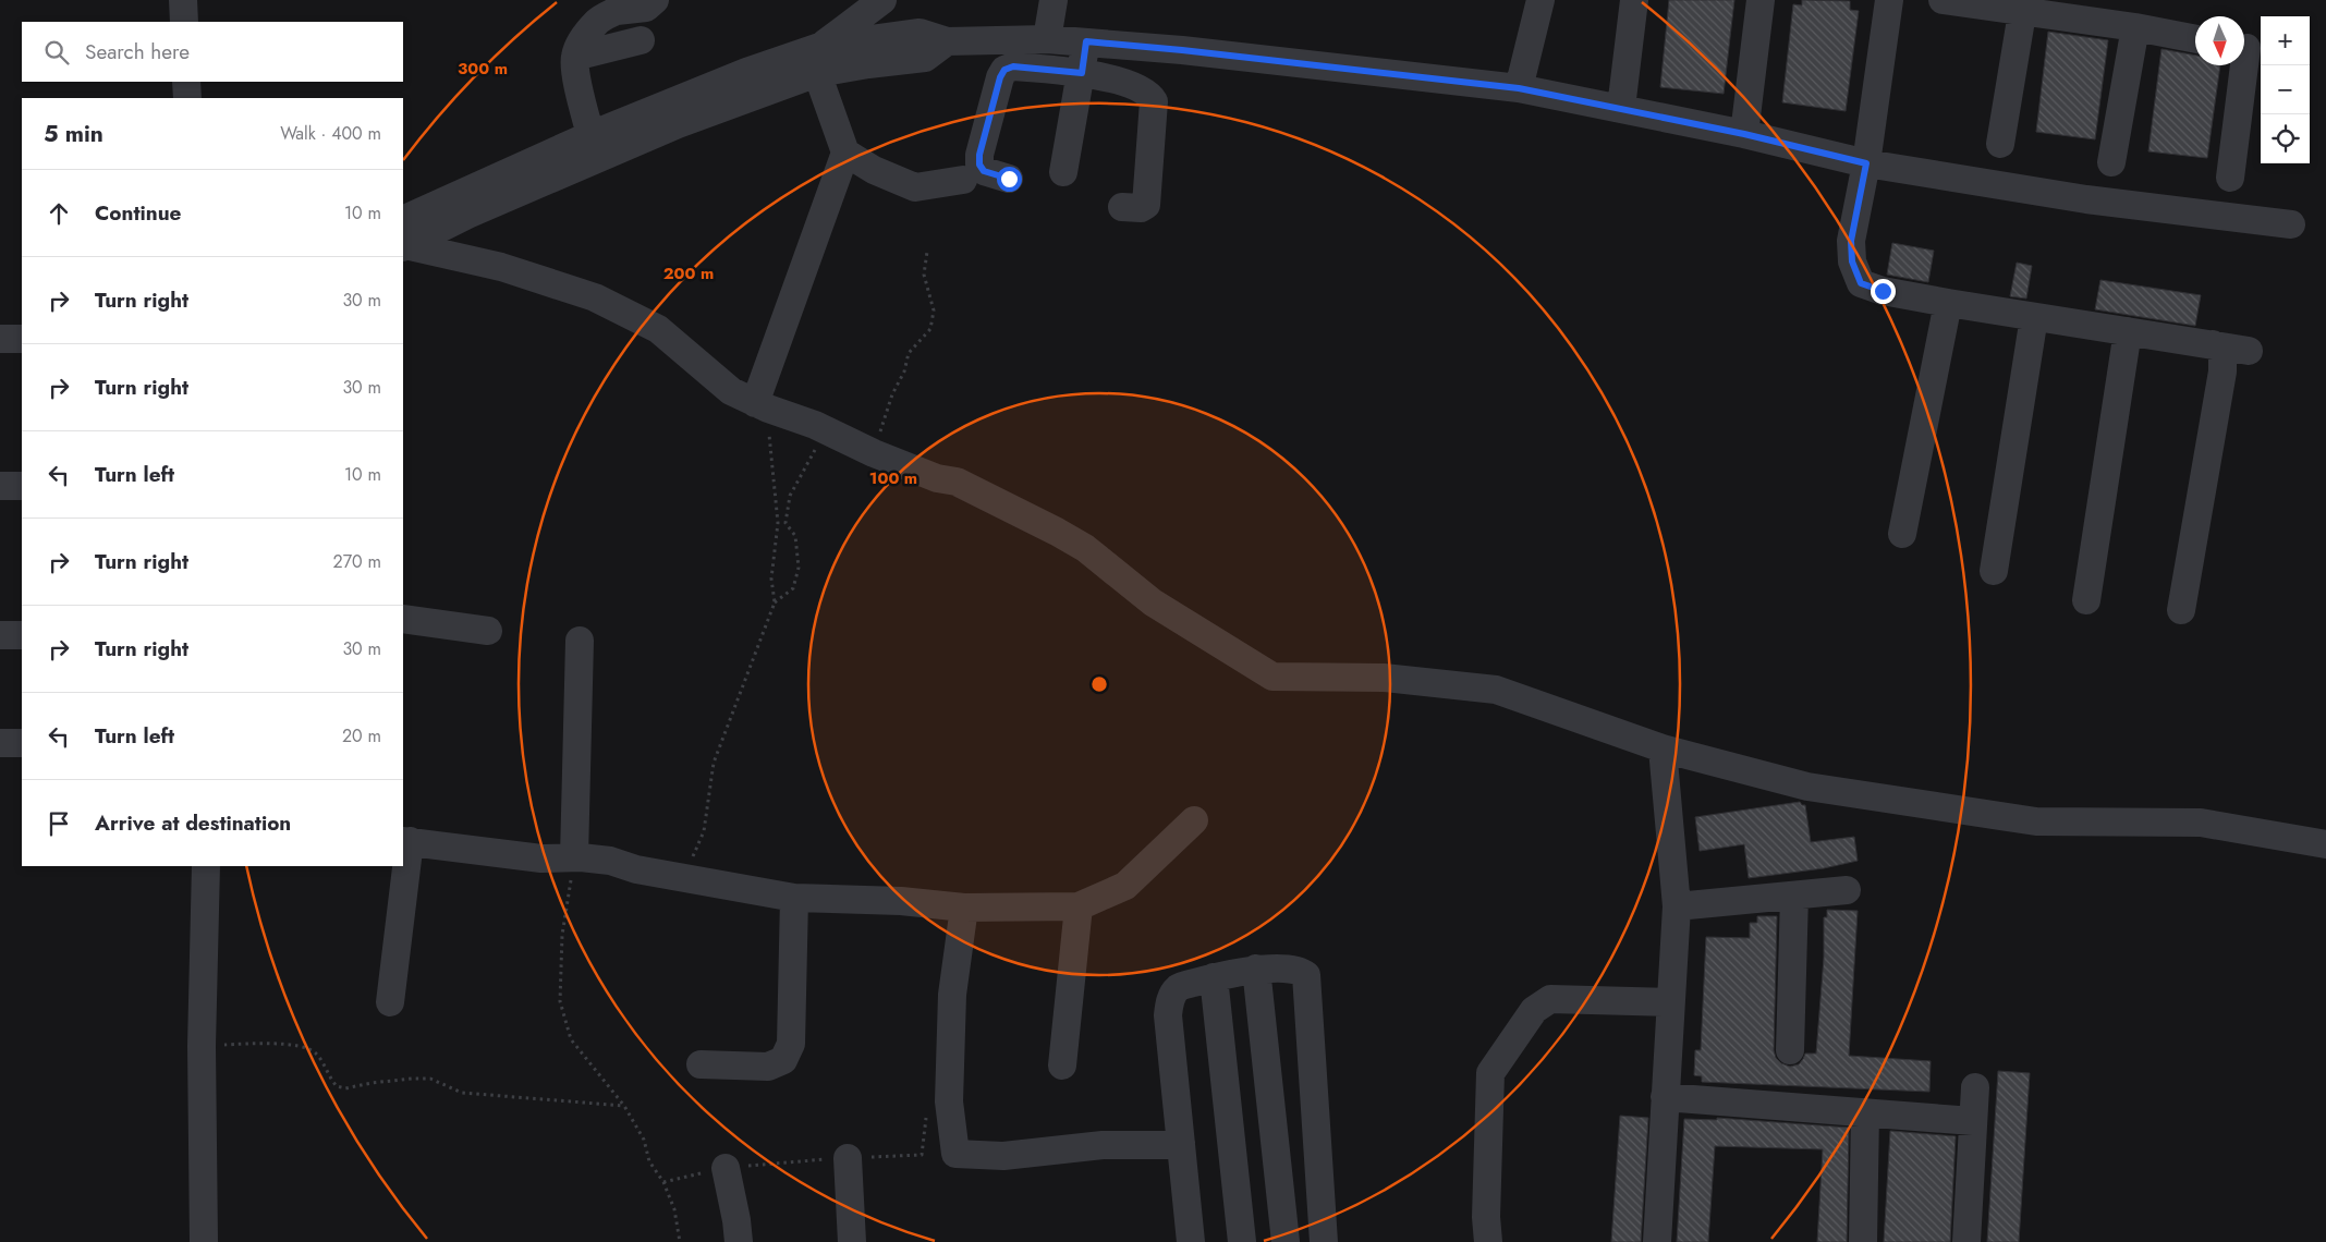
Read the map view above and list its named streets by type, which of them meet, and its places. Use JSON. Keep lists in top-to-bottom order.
{
  "north": "bottom",
  "page": {
    "map_buttons": ["+", "−"],
    "search": "Search here",
    "heading": ["5 min", "Walk · 400 m"],
    "list": [
      ["Continue", "10 m"],
      ["Turn right", "30 m"],
      ["Turn right", "30 m"],
      ["Turn left", "10 m"],
      ["Turn right", "270 m"],
      ["Turn right", "30 m"],
      ["Turn left", "20 m"],
      "Arrive at destination"
    ]
  },
  "rings": ["300 m", "200 m", "100 m"]
}
